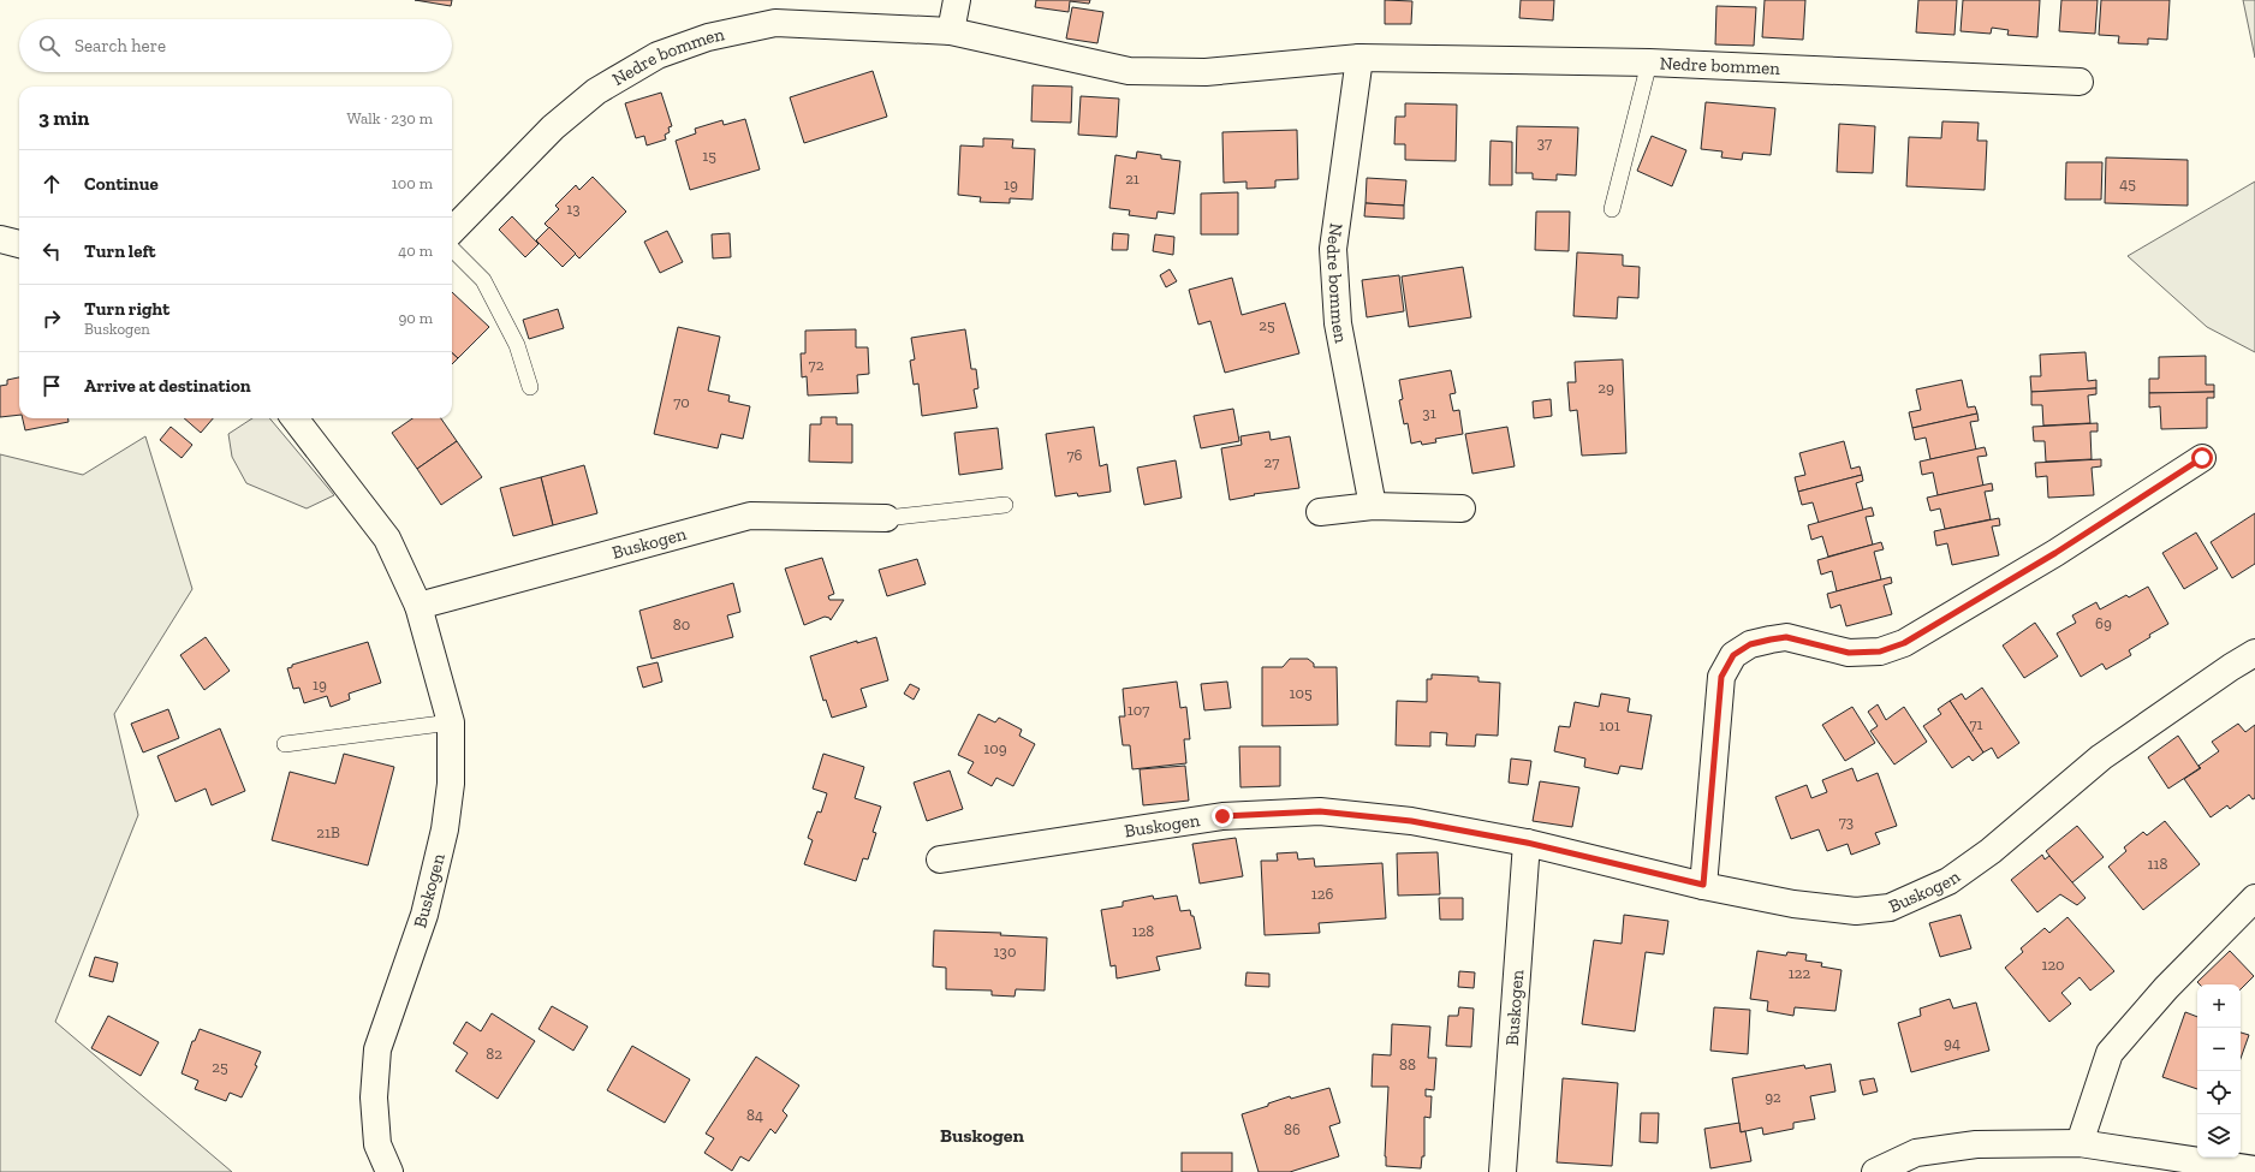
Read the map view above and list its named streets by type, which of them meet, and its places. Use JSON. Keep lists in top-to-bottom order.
{
  "streets": {
    "street": ["Nedre bommen", "Buskogen"]
  },
  "districts": ["Buskogen"],
  "house_numbers": [
    "37",
    "15",
    "21",
    "45",
    "19",
    "13",
    "25",
    "72",
    "29",
    "70",
    "31",
    "76",
    "27",
    "69",
    "80",
    "19",
    "105",
    "107",
    "71",
    "101",
    "109",
    "73",
    "21B",
    "118",
    "126",
    "128",
    "130",
    "120",
    "122",
    "94",
    "82",
    "88",
    "25",
    "92",
    "84",
    "86"
  ],
  "page": {
    "search": "Search here",
    "heading": ["3 min", "Walk · 230 m"],
    "list": [
      ["Continue", "100 m"],
      ["Turn left", "40 m"],
      ["Turn right", "Buskogen", "90 m"],
      "Arrive at destination"
    ],
    "map_buttons": ["+", "−"]
  }
}
